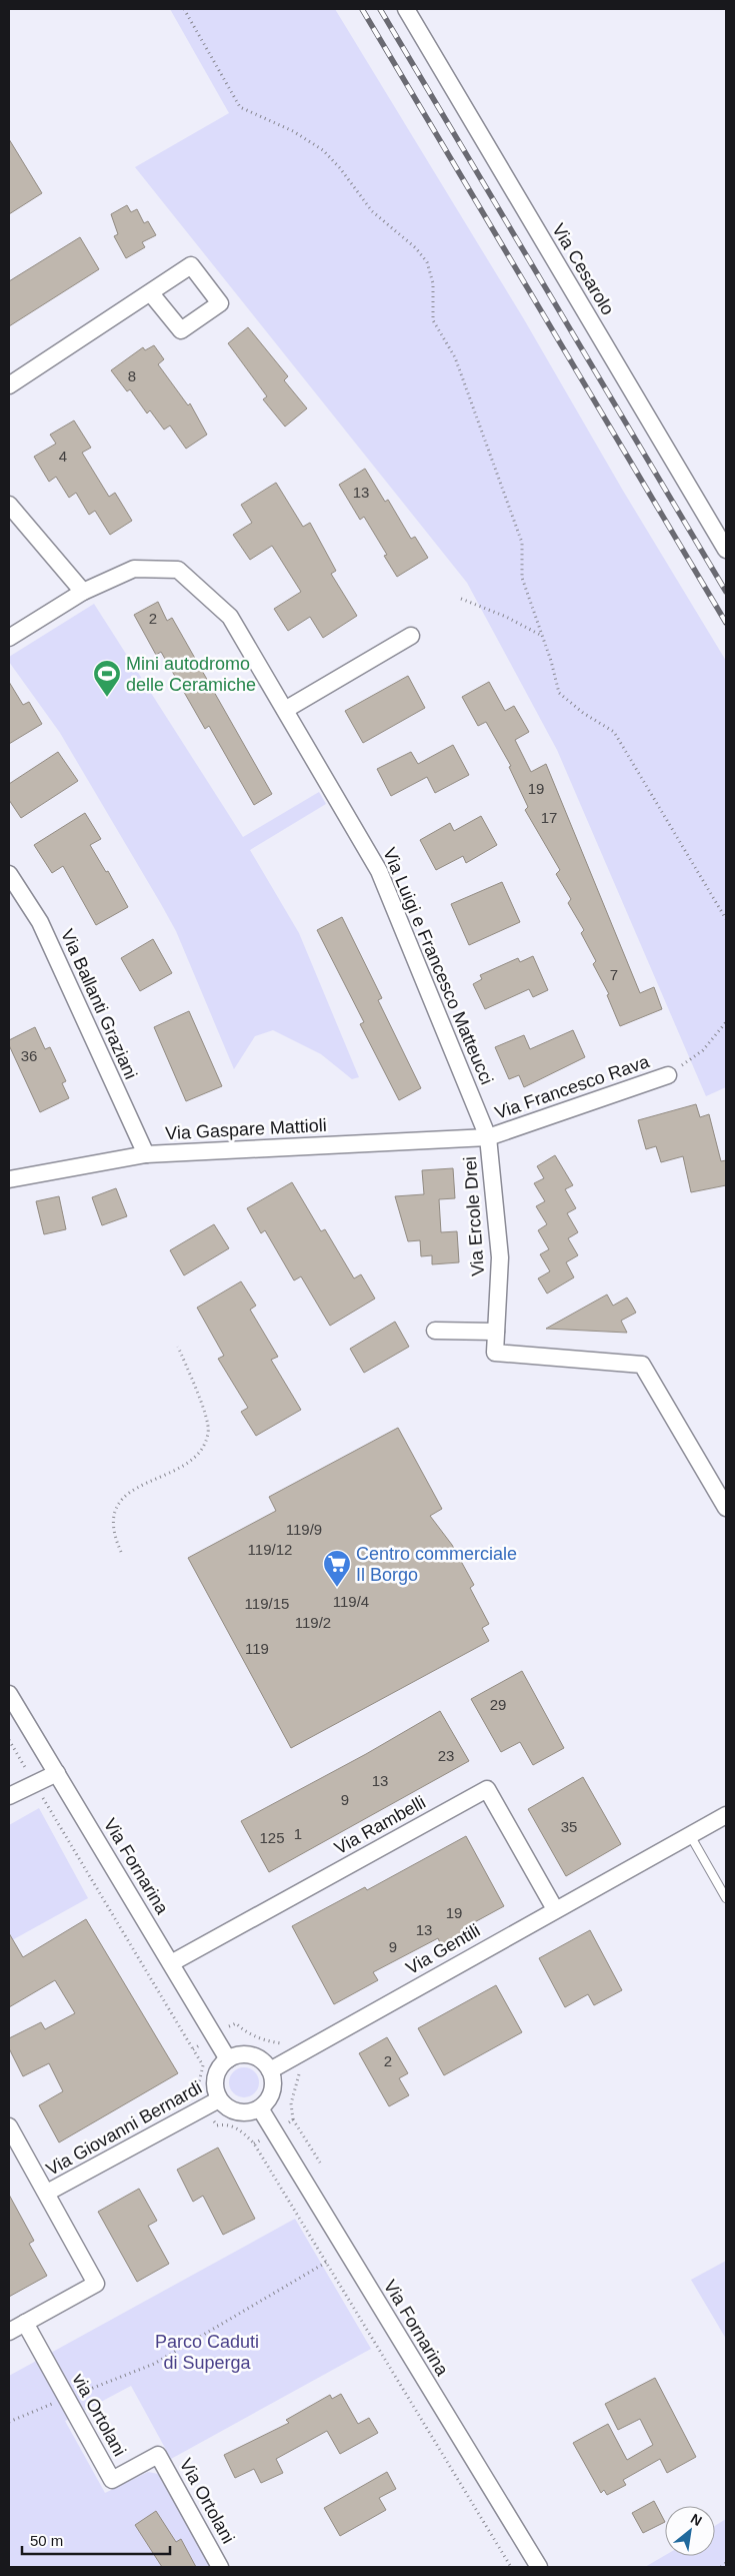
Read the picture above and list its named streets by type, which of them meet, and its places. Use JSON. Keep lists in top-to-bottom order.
{
  "streets": {
    "street": [
      "Via Cesarolo",
      "Via Luigi e Francesco Matteucci",
      "Via Ballanti Graziani",
      "Via Francesco Rava",
      "Via Gaspare Mattioli",
      "Via Ercole Drei",
      "Via Rambelli",
      "Via Fornarina",
      "Via Gentili",
      "Via Giovanni Bernardi",
      "via Ortolani",
      "Via Ortolani"
    ]
  },
  "crossings": [
    ["Via Luigi e Francesco Matteucci", "Via Francesco Rava"],
    ["Via Luigi e Francesco Matteucci", "Via Gaspare Mattioli"],
    ["Via Luigi e Francesco Matteucci", "Via Ercole Drei"],
    ["Via Ballanti Graziani", "Via Gaspare Mattioli"],
    ["Via Francesco Rava", "Via Gaspare Mattioli"],
    ["Via Francesco Rava", "Via Ercole Drei"],
    ["Via Gaspare Mattioli", "Via Ercole Drei"],
    ["Via Rambelli", "Via Fornarina"],
    ["Via Rambelli", "Via Gentili"],
    ["Via Fornarina", "Via Gentili"],
    ["Via Fornarina", "Via Giovanni Bernardi"],
    ["Via Gentili", "Via Giovanni Bernardi"],
    ["Via Giovanni Bernardi", "via Ortolani"],
    ["via Ortolani", "Via Ortolani"]
  ],
  "parks": ["Parco Caduti di Superga"],
  "places": {
    "sports": ["Mini autodromo delle Ceramiche"],
    "supermarket": ["Centro commerciale Il Borgo"]
  },
  "house_numbers": [
    "8",
    "4",
    "13",
    "2",
    "19",
    "17",
    "7",
    "36",
    "119/9",
    "119/12",
    "119/4",
    "119/15",
    "119/2",
    "119",
    "29",
    "23",
    "13",
    "9",
    "35",
    "1",
    "125",
    "19",
    "13",
    "9",
    "2"
  ],
  "scale_bar": "50 m",
  "north": "top right"
}
